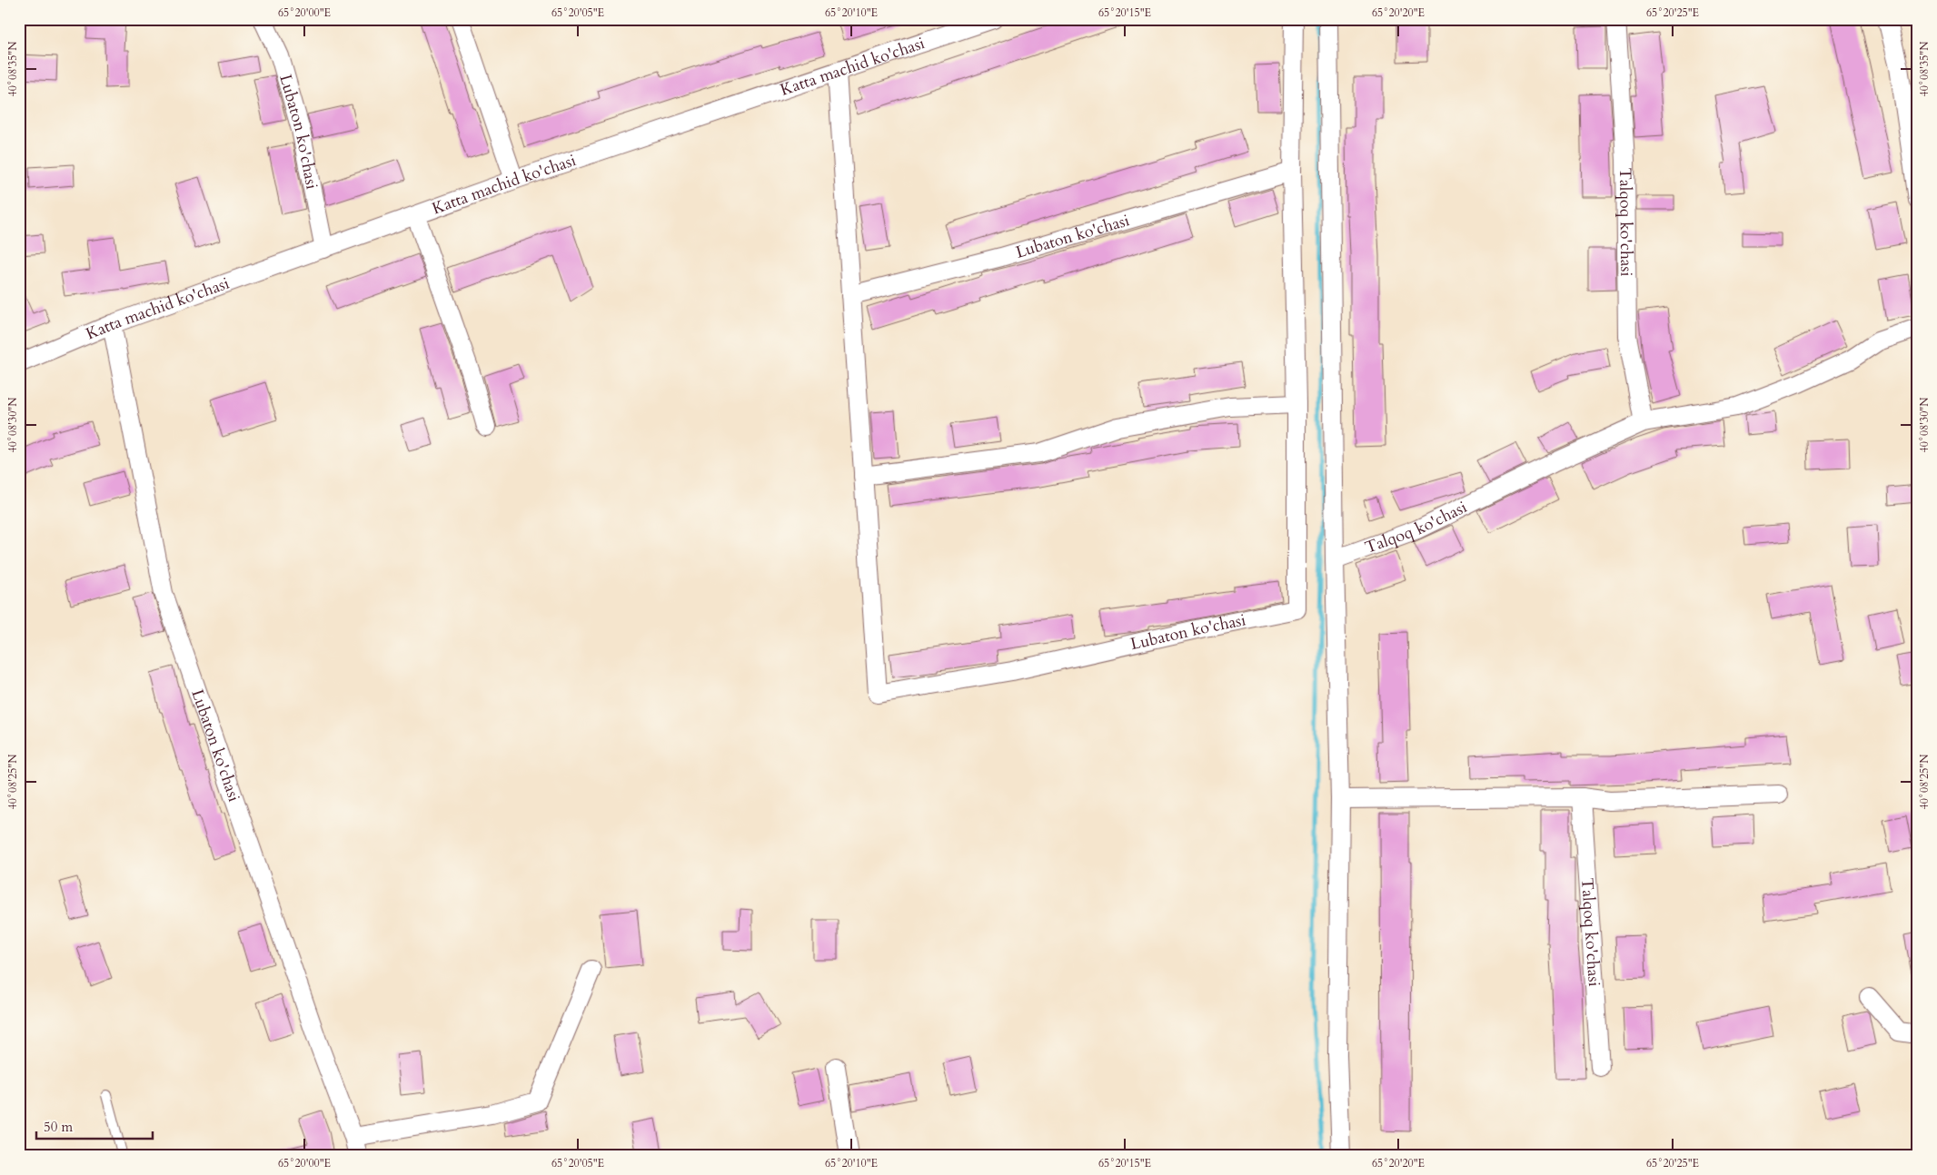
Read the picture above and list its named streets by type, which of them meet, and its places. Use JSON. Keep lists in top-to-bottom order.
{
  "streets": {
    "street": ["Katta machid ko'chasi", "Lubaton ko'chasi", "Talqoq ko'chasi"]
  },
  "crossings": [
    ["Katta machid ko'chasi", "Lubaton ko'chasi"]
  ],
  "scale_bar": "50 m",
  "coordinates": [
    "65°20'00\"E",
    "65°20'05\"E",
    "65°20'10\"E",
    "65°20'15\"E",
    "65°20'20\"E",
    "65°20'25\"E",
    "40°08'35\"N",
    "40°08'30\"N",
    "40°08'25\"N"
  ]
}
